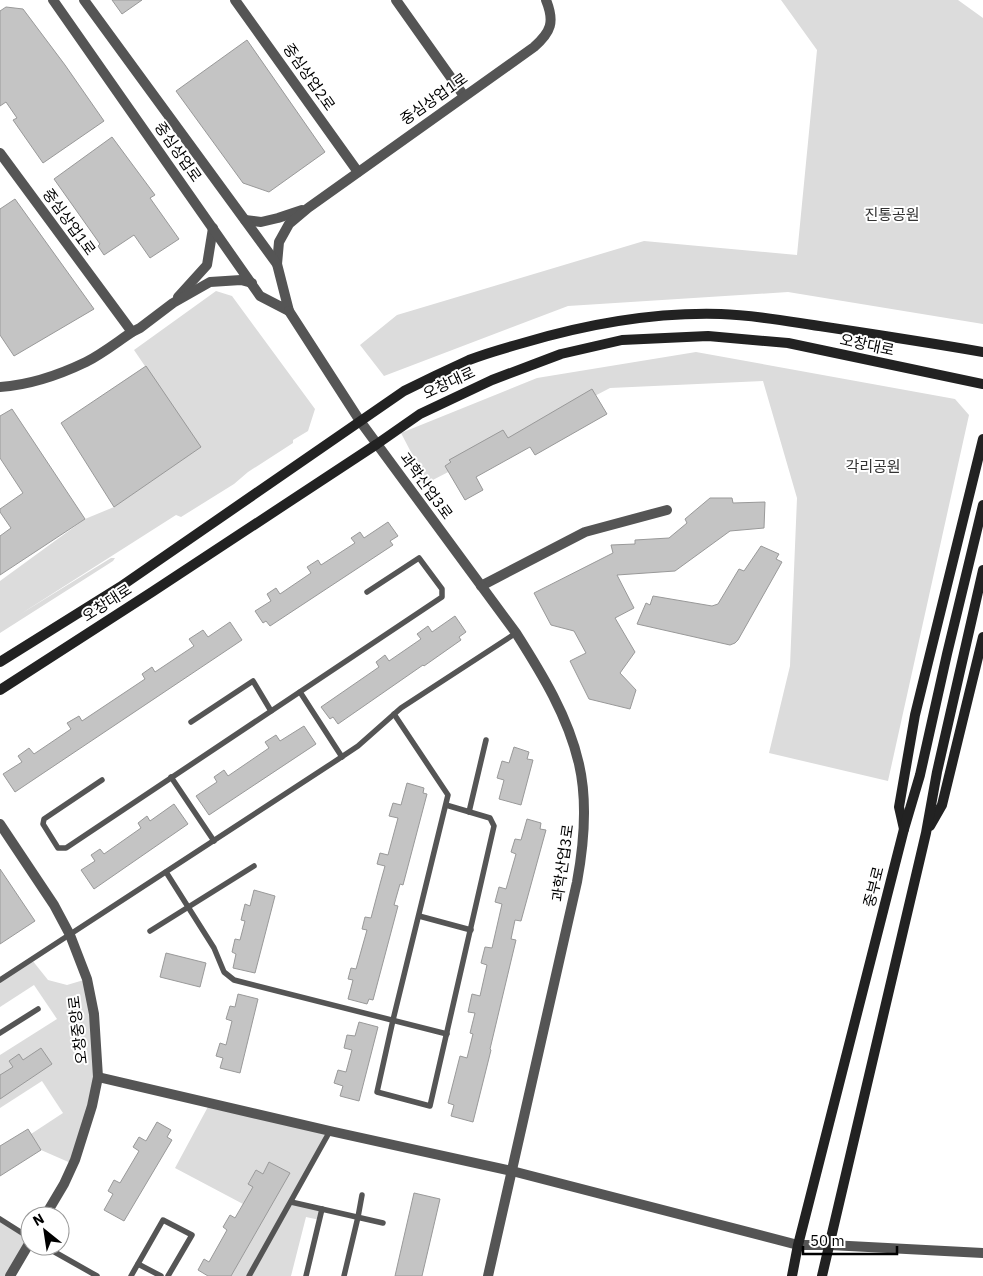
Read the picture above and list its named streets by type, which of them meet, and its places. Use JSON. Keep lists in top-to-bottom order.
{
  "streets": {
    "main road": ["오창대로", "중부로"],
    "street": [
      "중심상업2로",
      "중심상업1로",
      "중심상업로",
      "과학산업3로",
      "오창중앙로"
    ]
  },
  "crossings": [
    ["중심상업2로", "중심상업1로"],
    ["중심상업로", "오창대로"],
    ["중심상업로", "과학산업3로"],
    ["오창대로", "과학산업3로"]
  ],
  "parks": ["진통공원", "각리공원"],
  "scale_bar": "50 m",
  "north": "top left"
}
